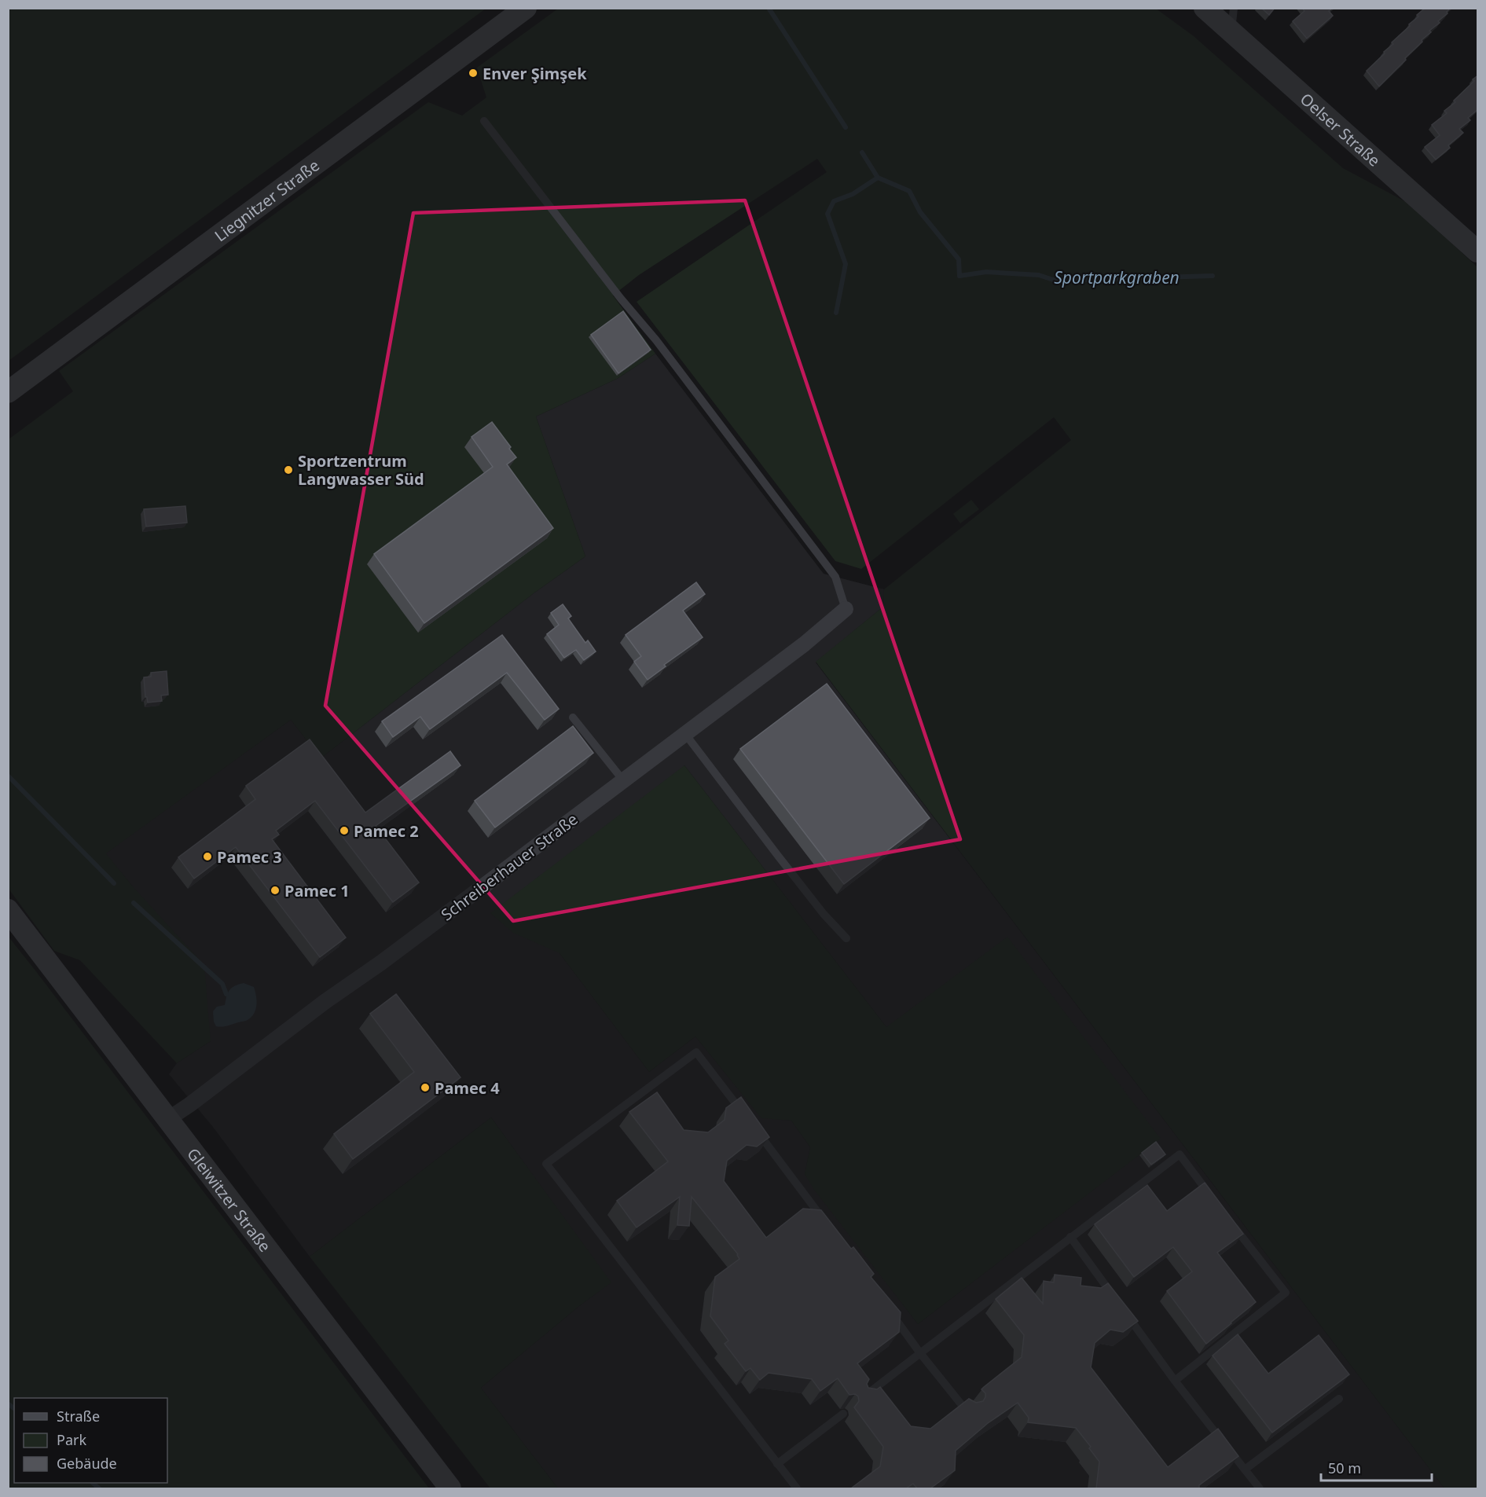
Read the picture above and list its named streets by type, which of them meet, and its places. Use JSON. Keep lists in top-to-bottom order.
{
  "streets": {
    "main road": ["Oelser Straße", "Liegnitzer Straße", "Gleiwitzer Straße"],
    "street": ["Schreiberhauer Straße"]
  },
  "crossings": [
    ["Schreiberhauer Straße", "Gleiwitzer Straße"]
  ],
  "water": ["Sportparkgraben"],
  "places": [
    "Enver Şimşek",
    "Sportzentrum Langwasser Süd",
    "Pamec 2",
    "Pamec 3",
    "Pamec 1",
    "Pamec 4"
  ],
  "legend": ["Straße", "Park", "Gebäude"],
  "scale_bar": "50 m"
}
